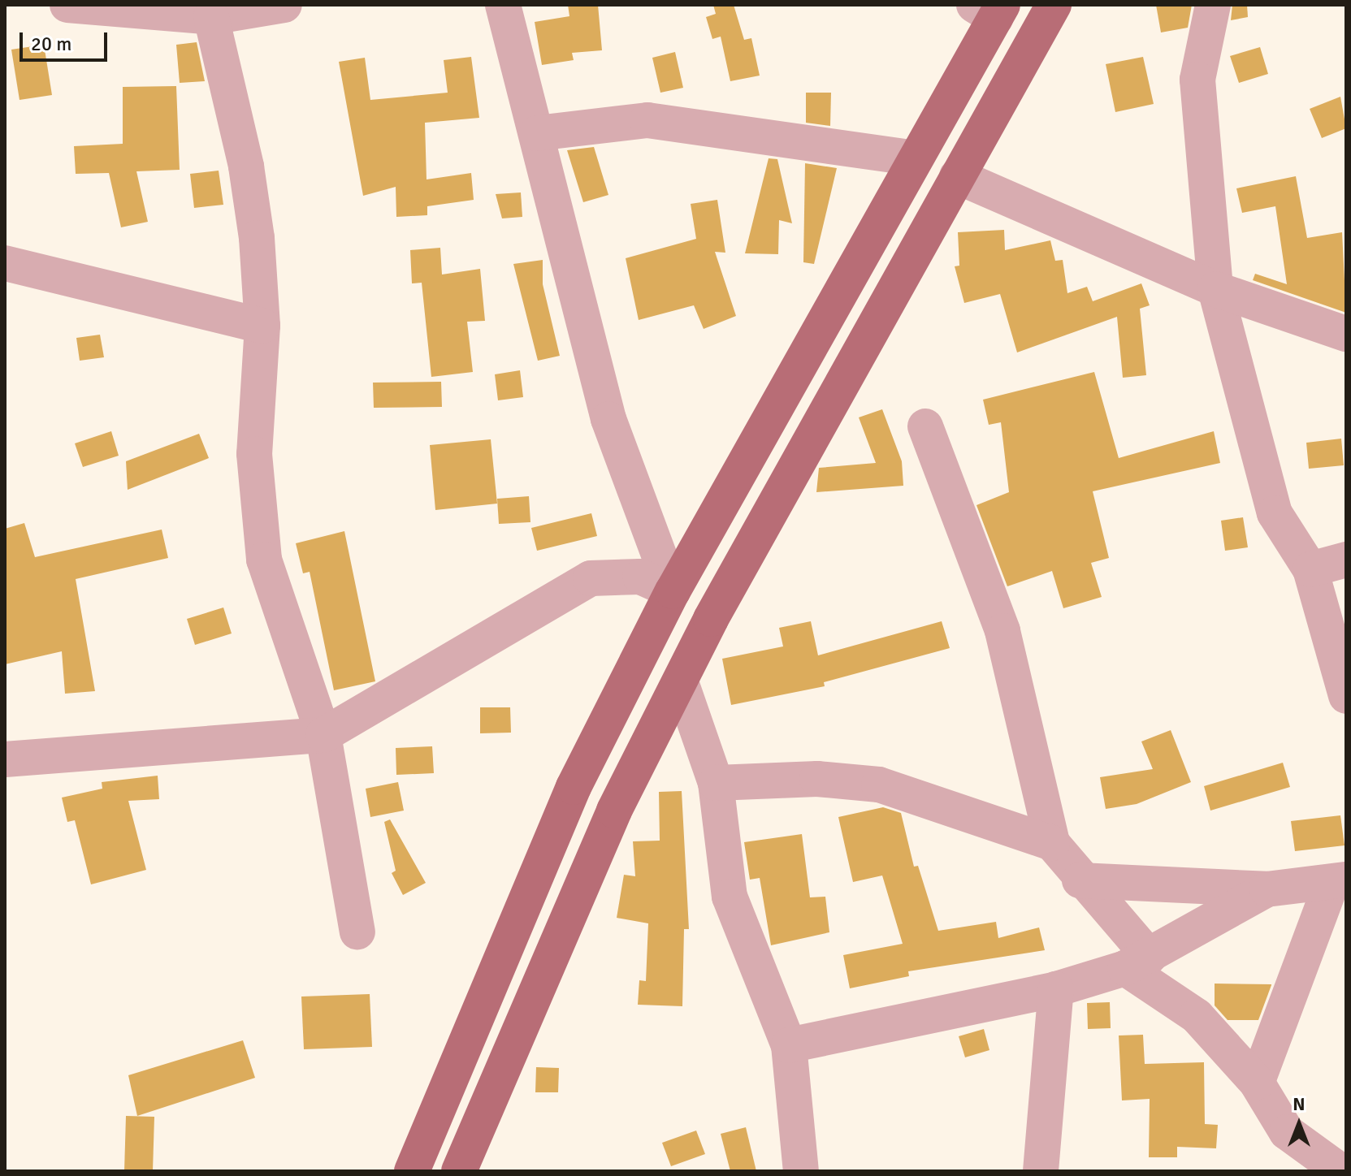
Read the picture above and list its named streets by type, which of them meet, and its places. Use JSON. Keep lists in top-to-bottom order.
{
  "scale_bar": "20 m",
  "north": "top"
}
